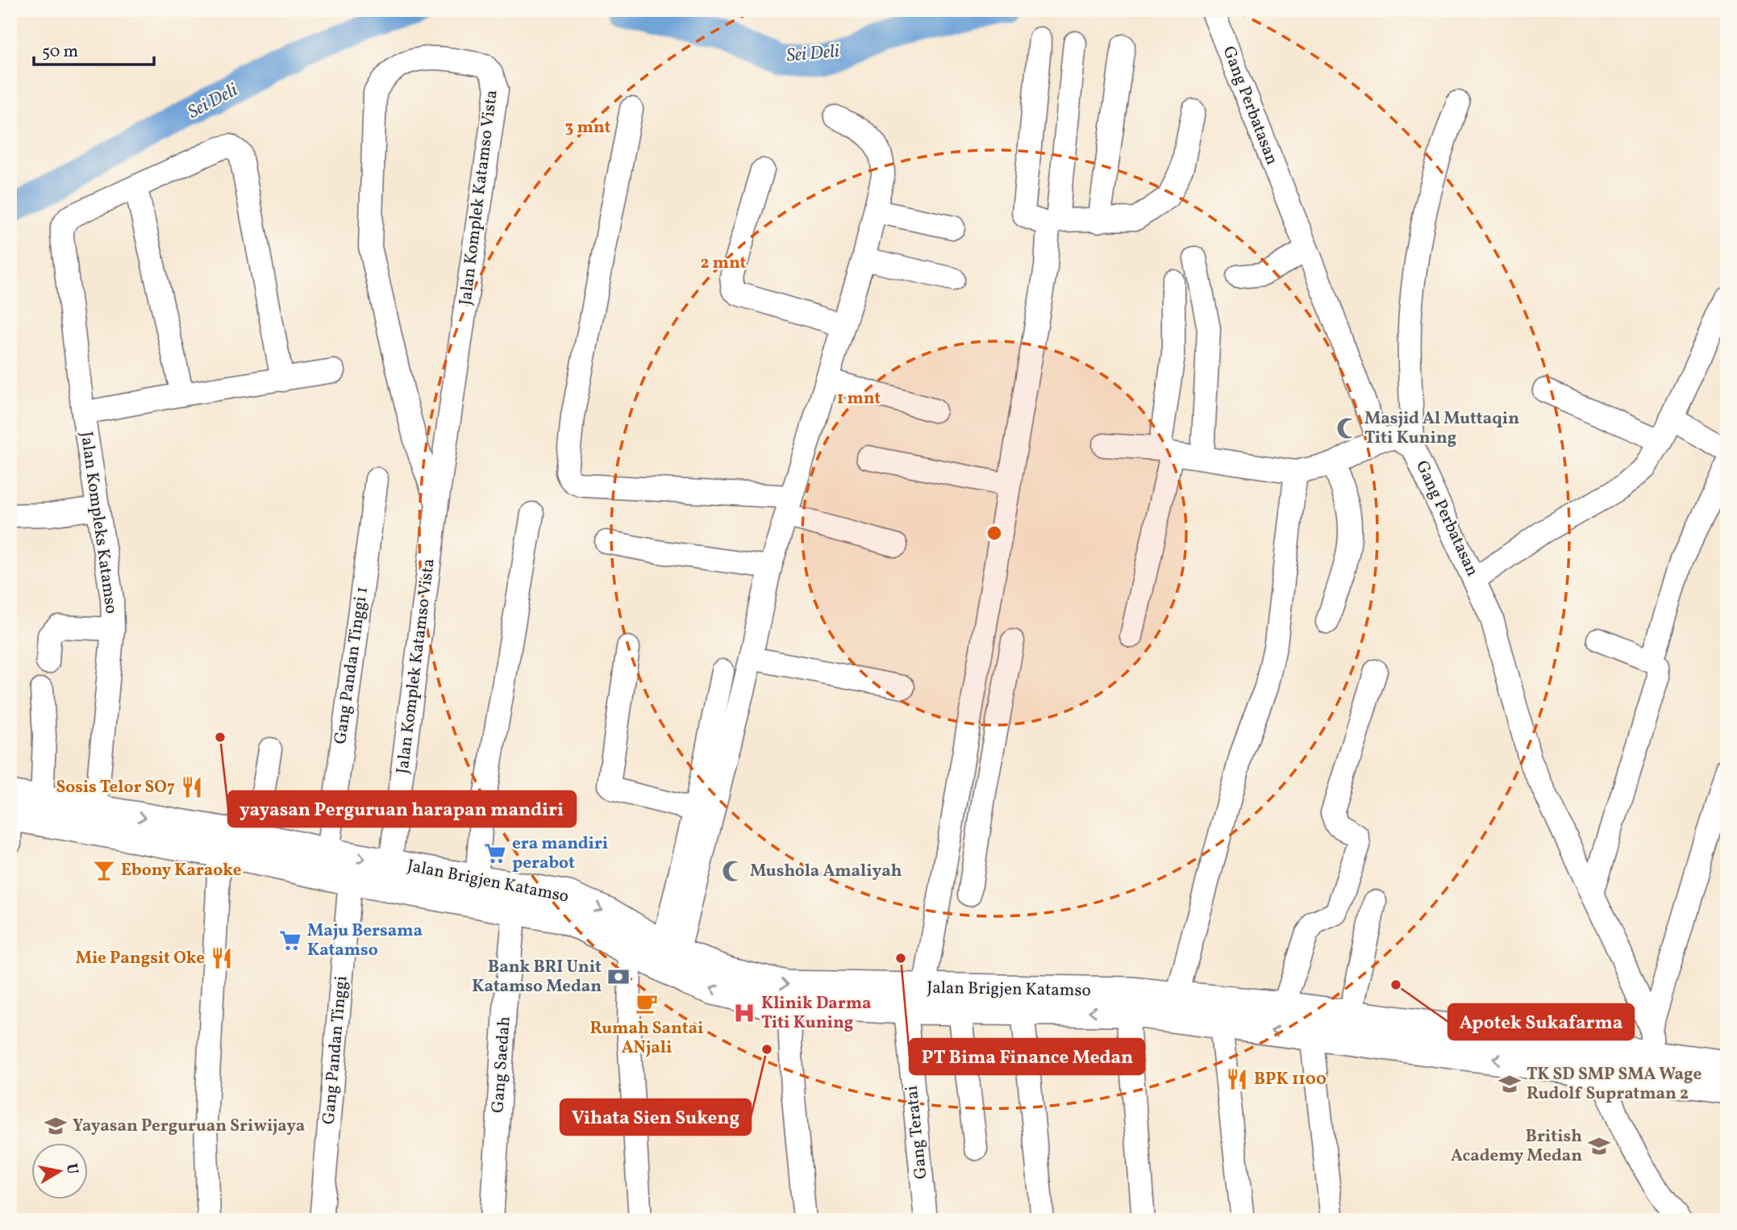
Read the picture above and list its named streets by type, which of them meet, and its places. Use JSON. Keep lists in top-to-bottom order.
{
  "streets": {
    "main road": ["Jalan Brigjen Katamso"],
    "street": [
      "Gang Perbatasan",
      "Jalan Komplek Katamso Vista",
      "Jalan Kompleks Katamso",
      "Gang Pandan Tinggi 1",
      "Gang Pandan Tinggi",
      "Gang Saedah",
      "Gang Teratai"
    ]
  },
  "crossings": [
    ["Gang Perbatasan", "Jalan Brigjen Katamso"],
    ["Jalan Komplek Katamso Vista", "Jalan Brigjen Katamso"],
    ["Jalan Kompleks Katamso", "Jalan Brigjen Katamso"],
    ["Gang Pandan Tinggi 1", "Jalan Brigjen Katamso"],
    ["Jalan Brigjen Katamso", "Gang Pandan Tinggi"],
    ["Jalan Brigjen Katamso", "Gang Saedah"],
    ["Jalan Brigjen Katamso", "Gang Teratai"]
  ],
  "water": ["Sei Deli"],
  "places": {
    "mosque": ["Masjid Al Muttaqin Titi Kuning", "Mushola Amaliyah"],
    "other": [
      "yayasan Perguruan harapan mandiri",
      "PT Bima Finance Medan",
      "Apotek Sukafarma",
      "Vihata Sien Sukeng"
    ],
    "restaurant": ["Sosis Telor SO7", "Mie Pangsit Oke", "BPK 1100"],
    "supermarket": ["era mandiri perabot", "Maju Bersama Katamso"],
    "bar": ["Ebony Karaoke"],
    "bank": ["Bank BRI Unit Katamso Medan"],
    "cafe": ["Rumah Santai ANjali"],
    "hospital": ["Klinik Darma Titi Kuning"],
    "school or university": ["TK SD SMP SMA Wage Rudolf Supratman 2", "Yayasan Perguruan Sriwijaya", "British Academy Medan"]
  },
  "scale_bar": "50 m",
  "north": "right",
  "rings": ["3 mnt", "2 mnt", "1 mnt"]
}
